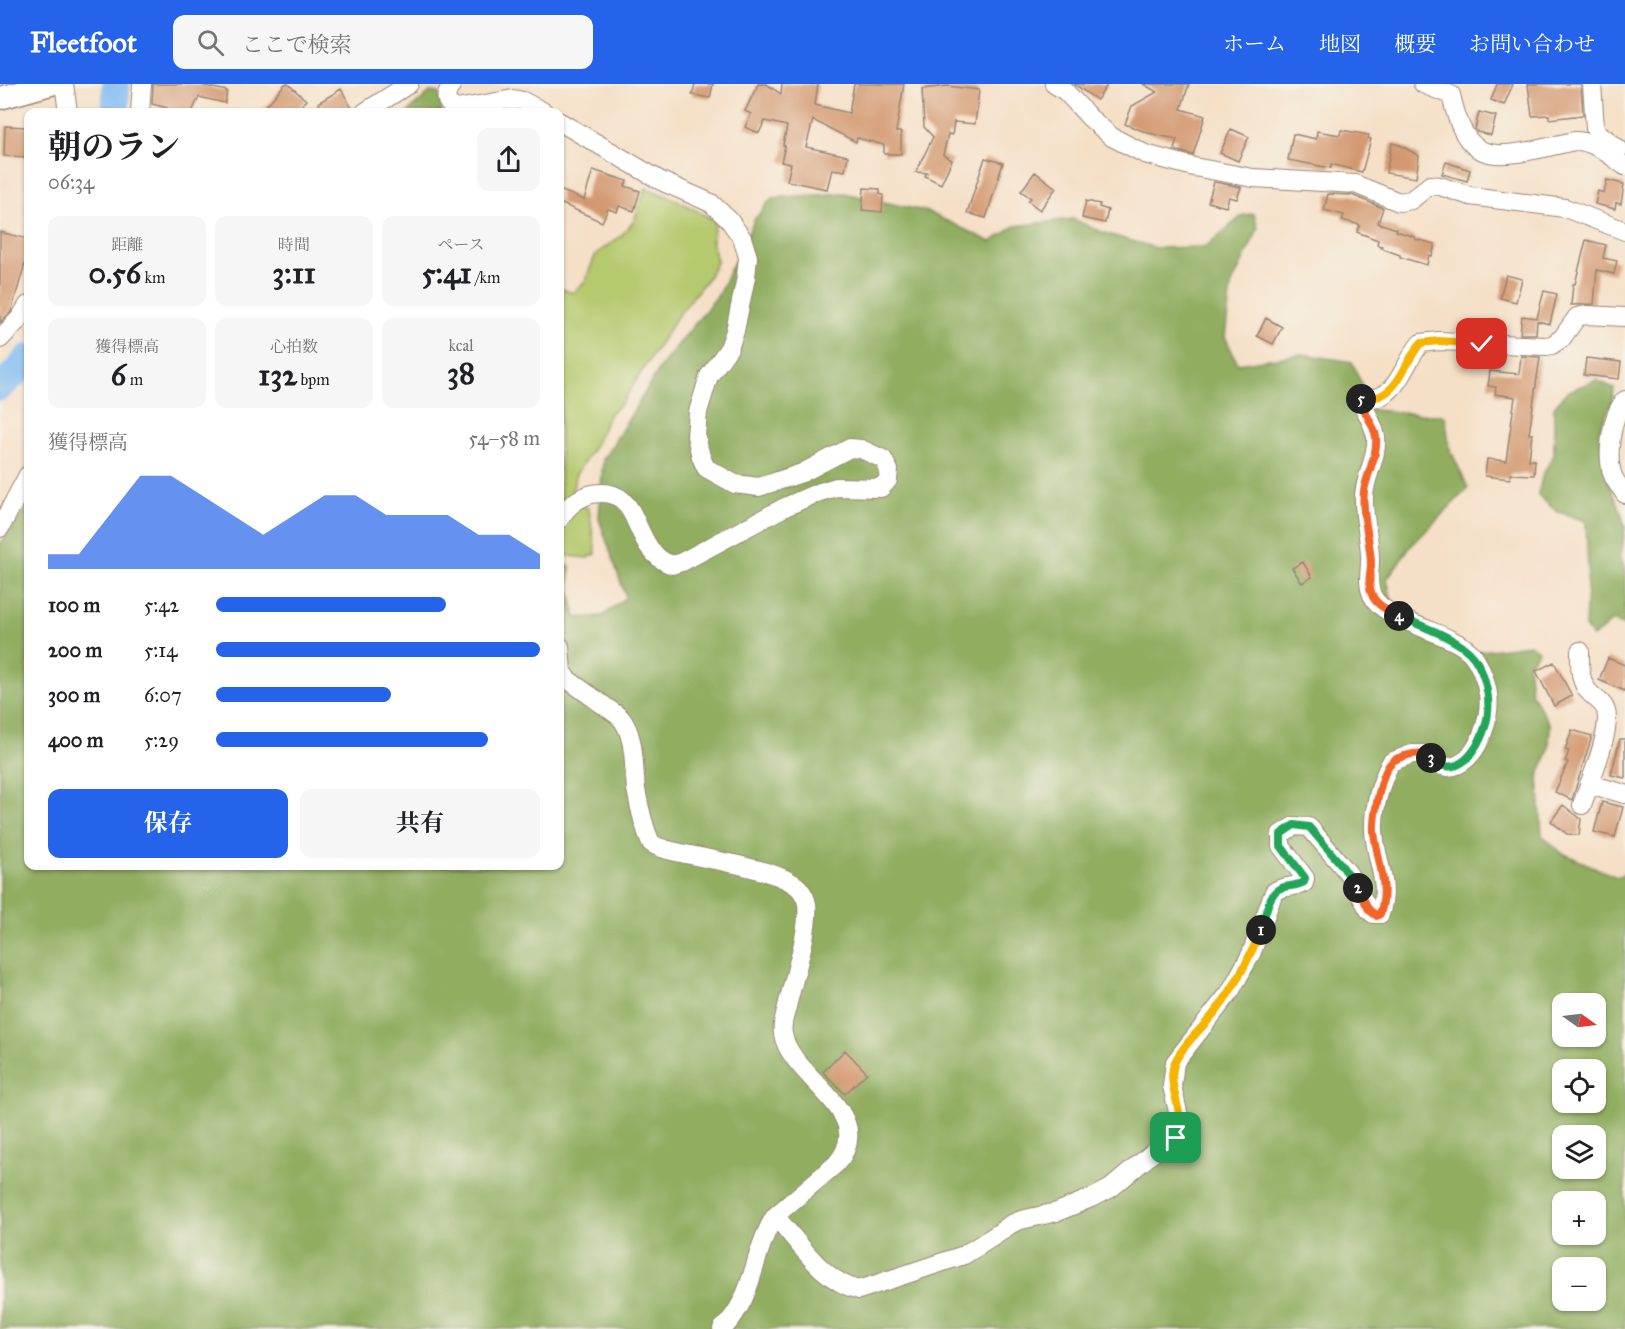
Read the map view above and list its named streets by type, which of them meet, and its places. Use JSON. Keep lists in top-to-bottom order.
{
  "north": "right",
  "page": {
    "header": "Fleetfoot",
    "search": "ここで検索",
    "nav": [
      "ホーム",
      "地図",
      "概要",
      "お問い合わせ"
    ],
    "heading": ["朝のラン", "06:34"],
    "stats": [
      ["距離", "0.56 km"],
      ["時間", "3:11"],
      ["ペース", "5:41 /km"],
      ["獲得標高", "6 m"],
      ["心拍数", "132 bpm"],
      ["kcal", "38"]
    ],
    "pins": [
      "5",
      "4",
      "3",
      "2",
      "1"
    ],
    "chart": ["獲得標高", "54–58 m"],
    "list": [
      {
        "name": "100 m",
        "note": "5:42"
      },
      {
        "name": "200 m",
        "note": "5:14"
      },
      {
        "name": "300 m",
        "note": "6:07"
      },
      {
        "name": "400 m",
        "note": "5:29"
      }
    ],
    "buttons": ["保存", "共有"],
    "map_buttons": ["+", "−"]
  }
}
